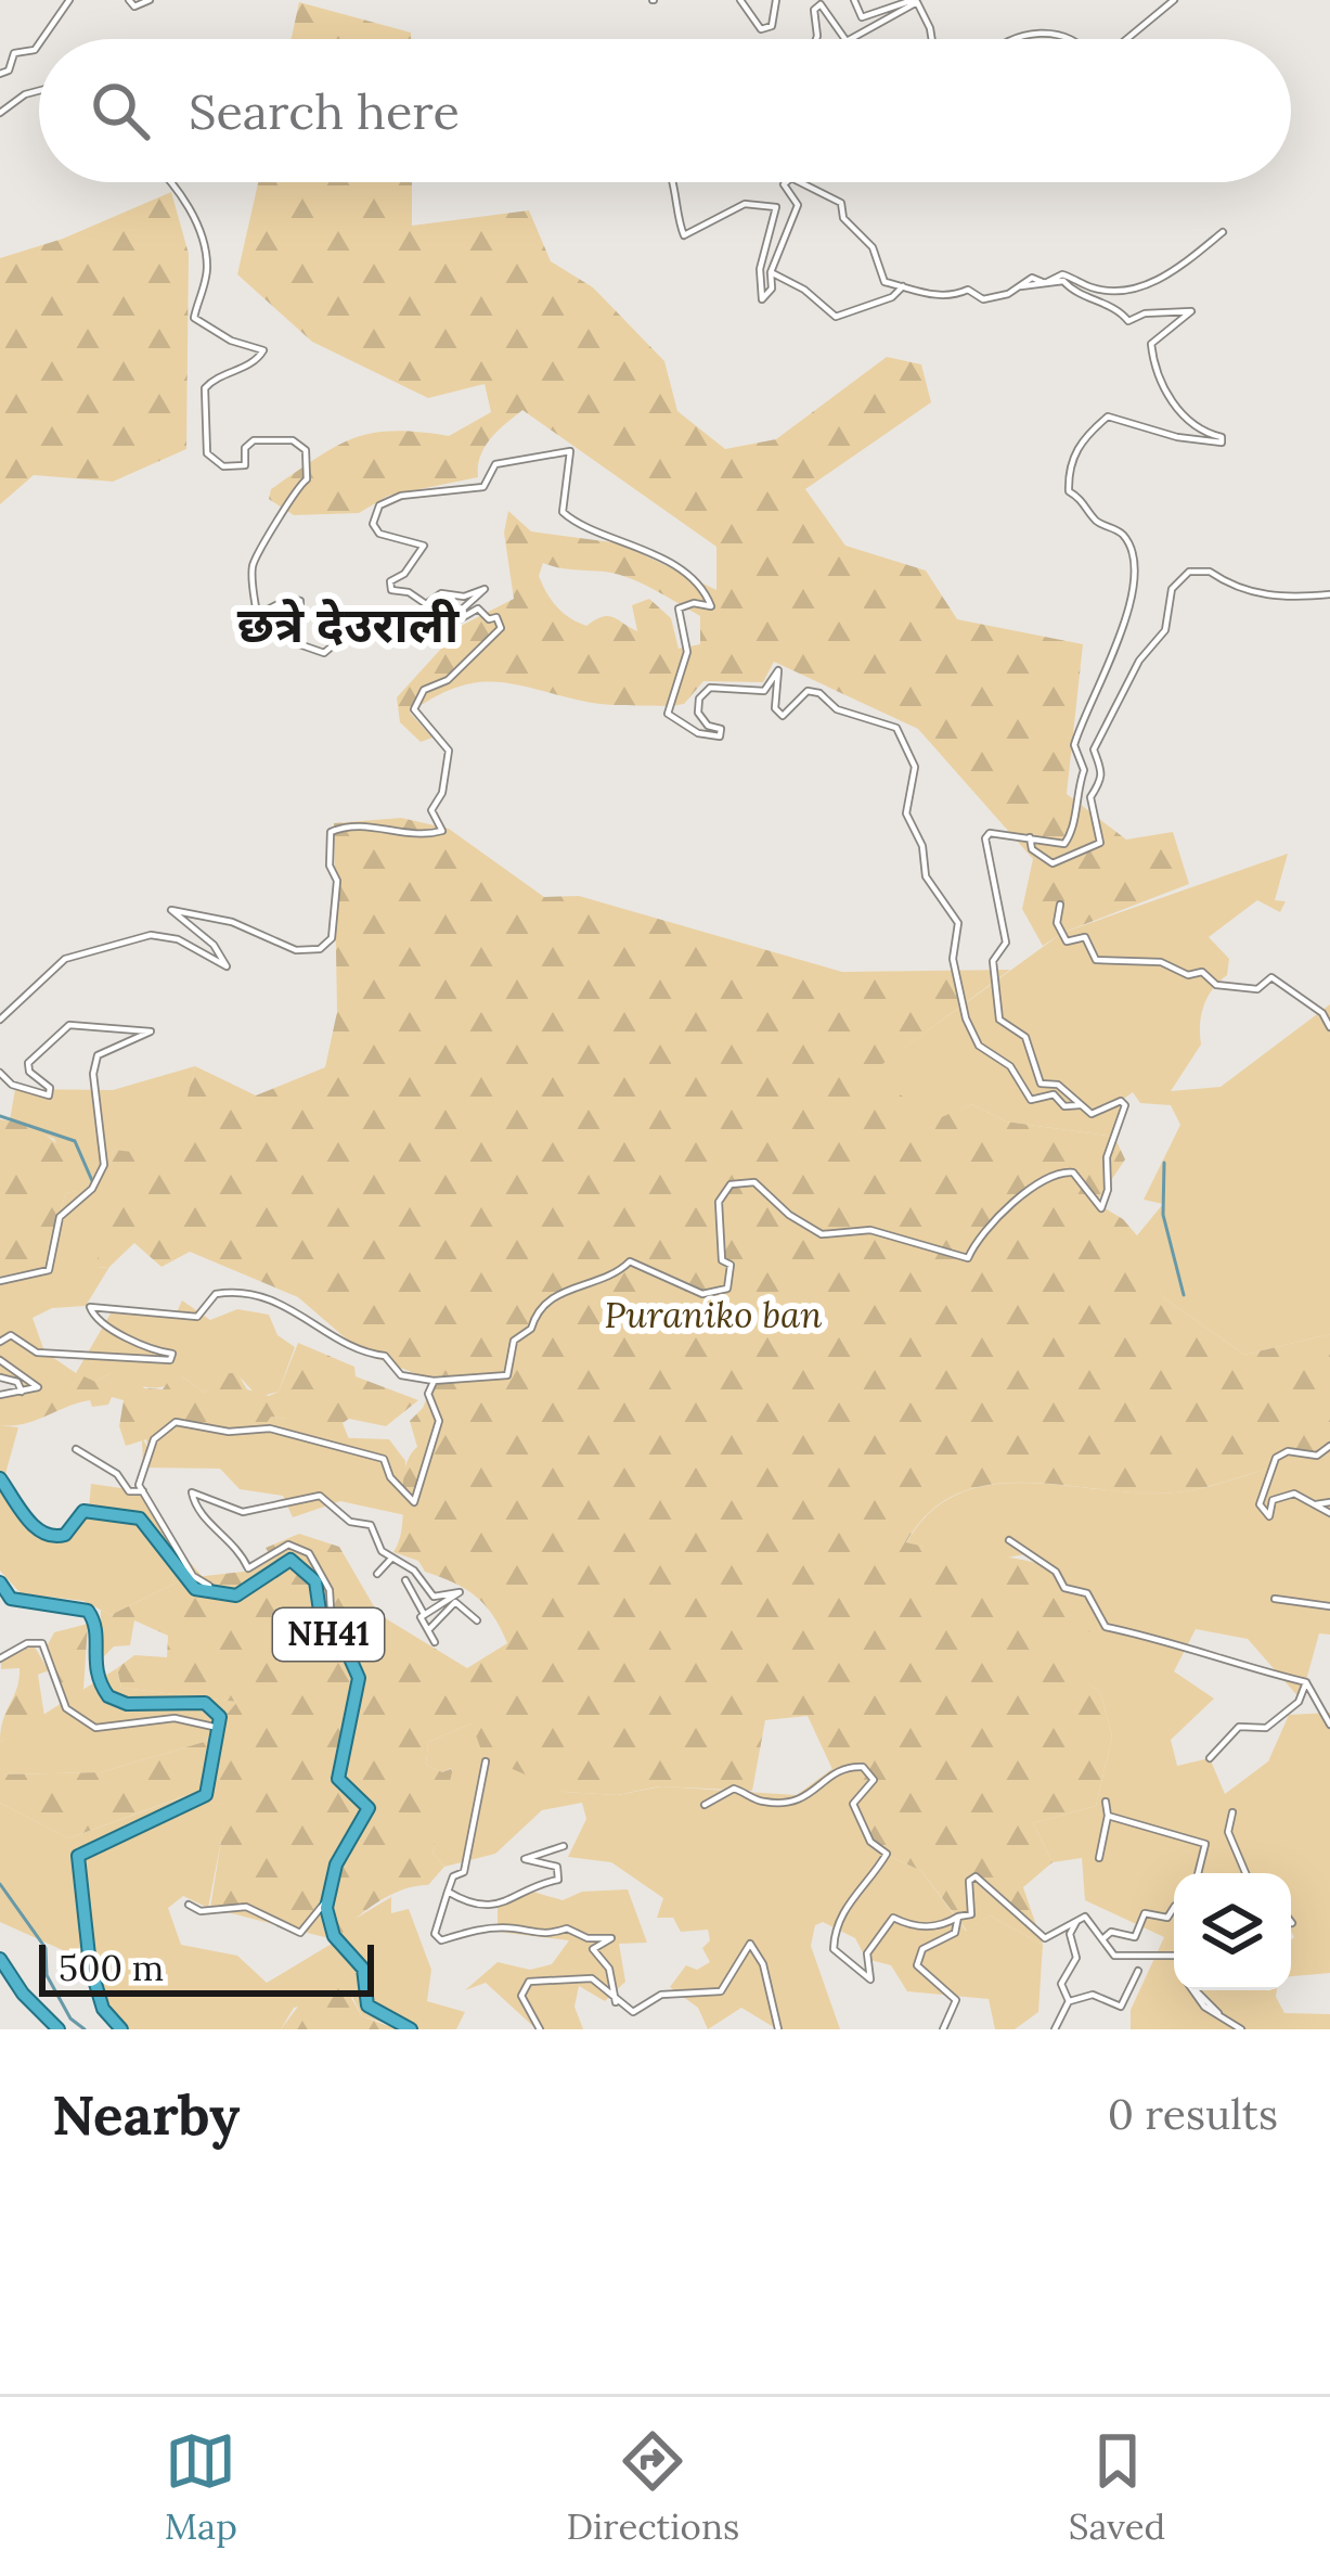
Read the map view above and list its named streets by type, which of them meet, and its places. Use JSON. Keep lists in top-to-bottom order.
{
  "streets": {
    "highway": ["NH41"]
  },
  "districts": ["छत्रे देउराली"],
  "parks": ["Puraniko ban"],
  "scale_bar": "500 m",
  "page": {
    "search": "Search here",
    "scale": "500 m",
    "heading": ["Nearby", "0 results"],
    "nav": ["Map", "Directions", "Saved"]
  }
}
